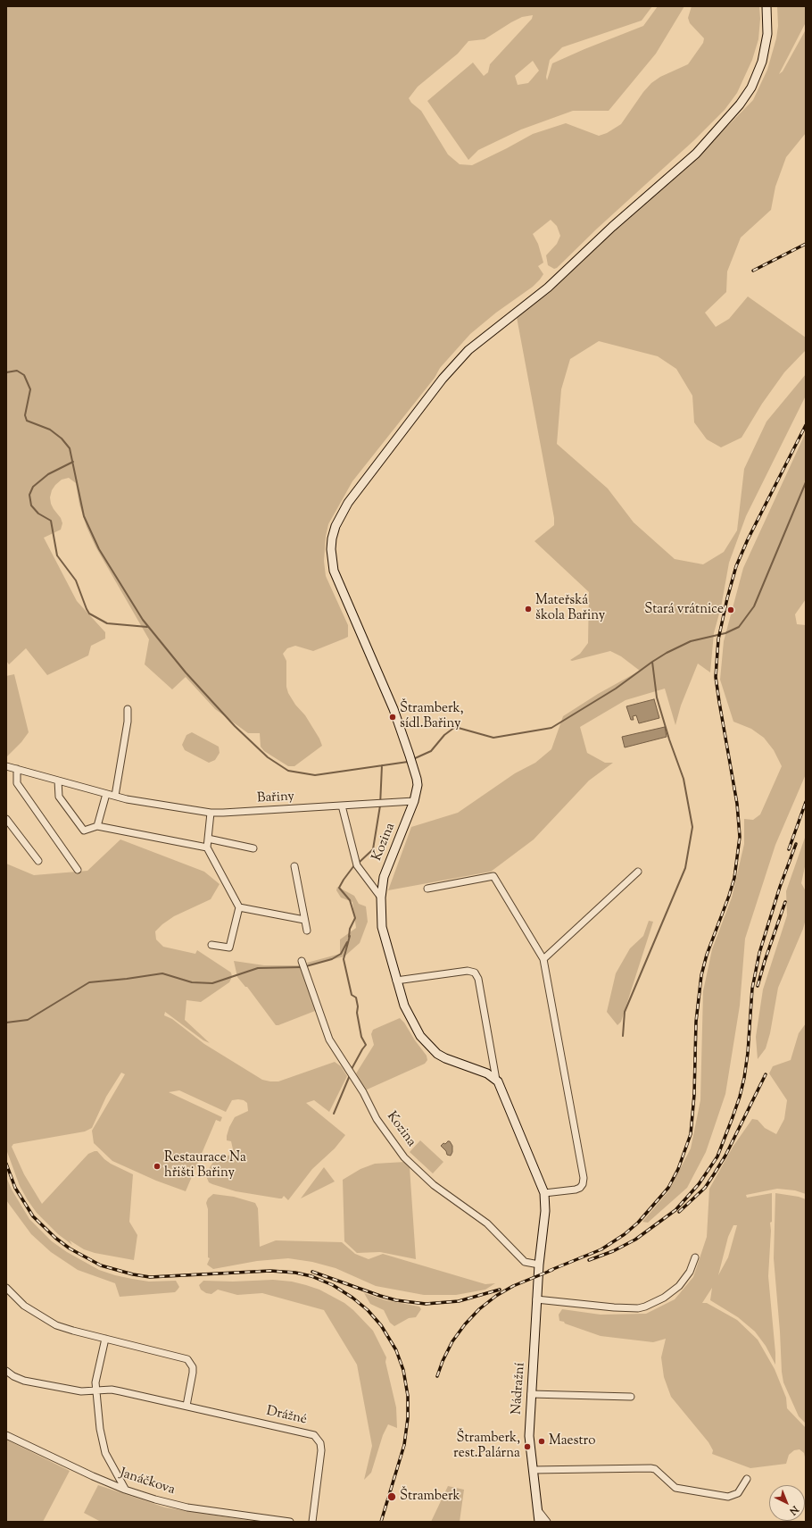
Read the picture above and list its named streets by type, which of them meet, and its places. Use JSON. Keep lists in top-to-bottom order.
{
  "streets": {
    "main road": ["Kozina", "Nádražní"],
    "street": ["Bařiny", "Drážné", "Janáčkova"]
  },
  "crossings": [
    ["Bařiny", "Kozina"],
    ["Kozina", "Nádražní"]
  ],
  "places": [
    "Mateřská škola Bařiny",
    "Stará vrátnice",
    "Štramberk, sídl.Bařiny",
    "Restaurace Na hřišti Bařiny",
    "Maestro",
    "Štramberk, rest.Palárna",
    "Štramberk"
  ],
  "north": "bottom right"
}
